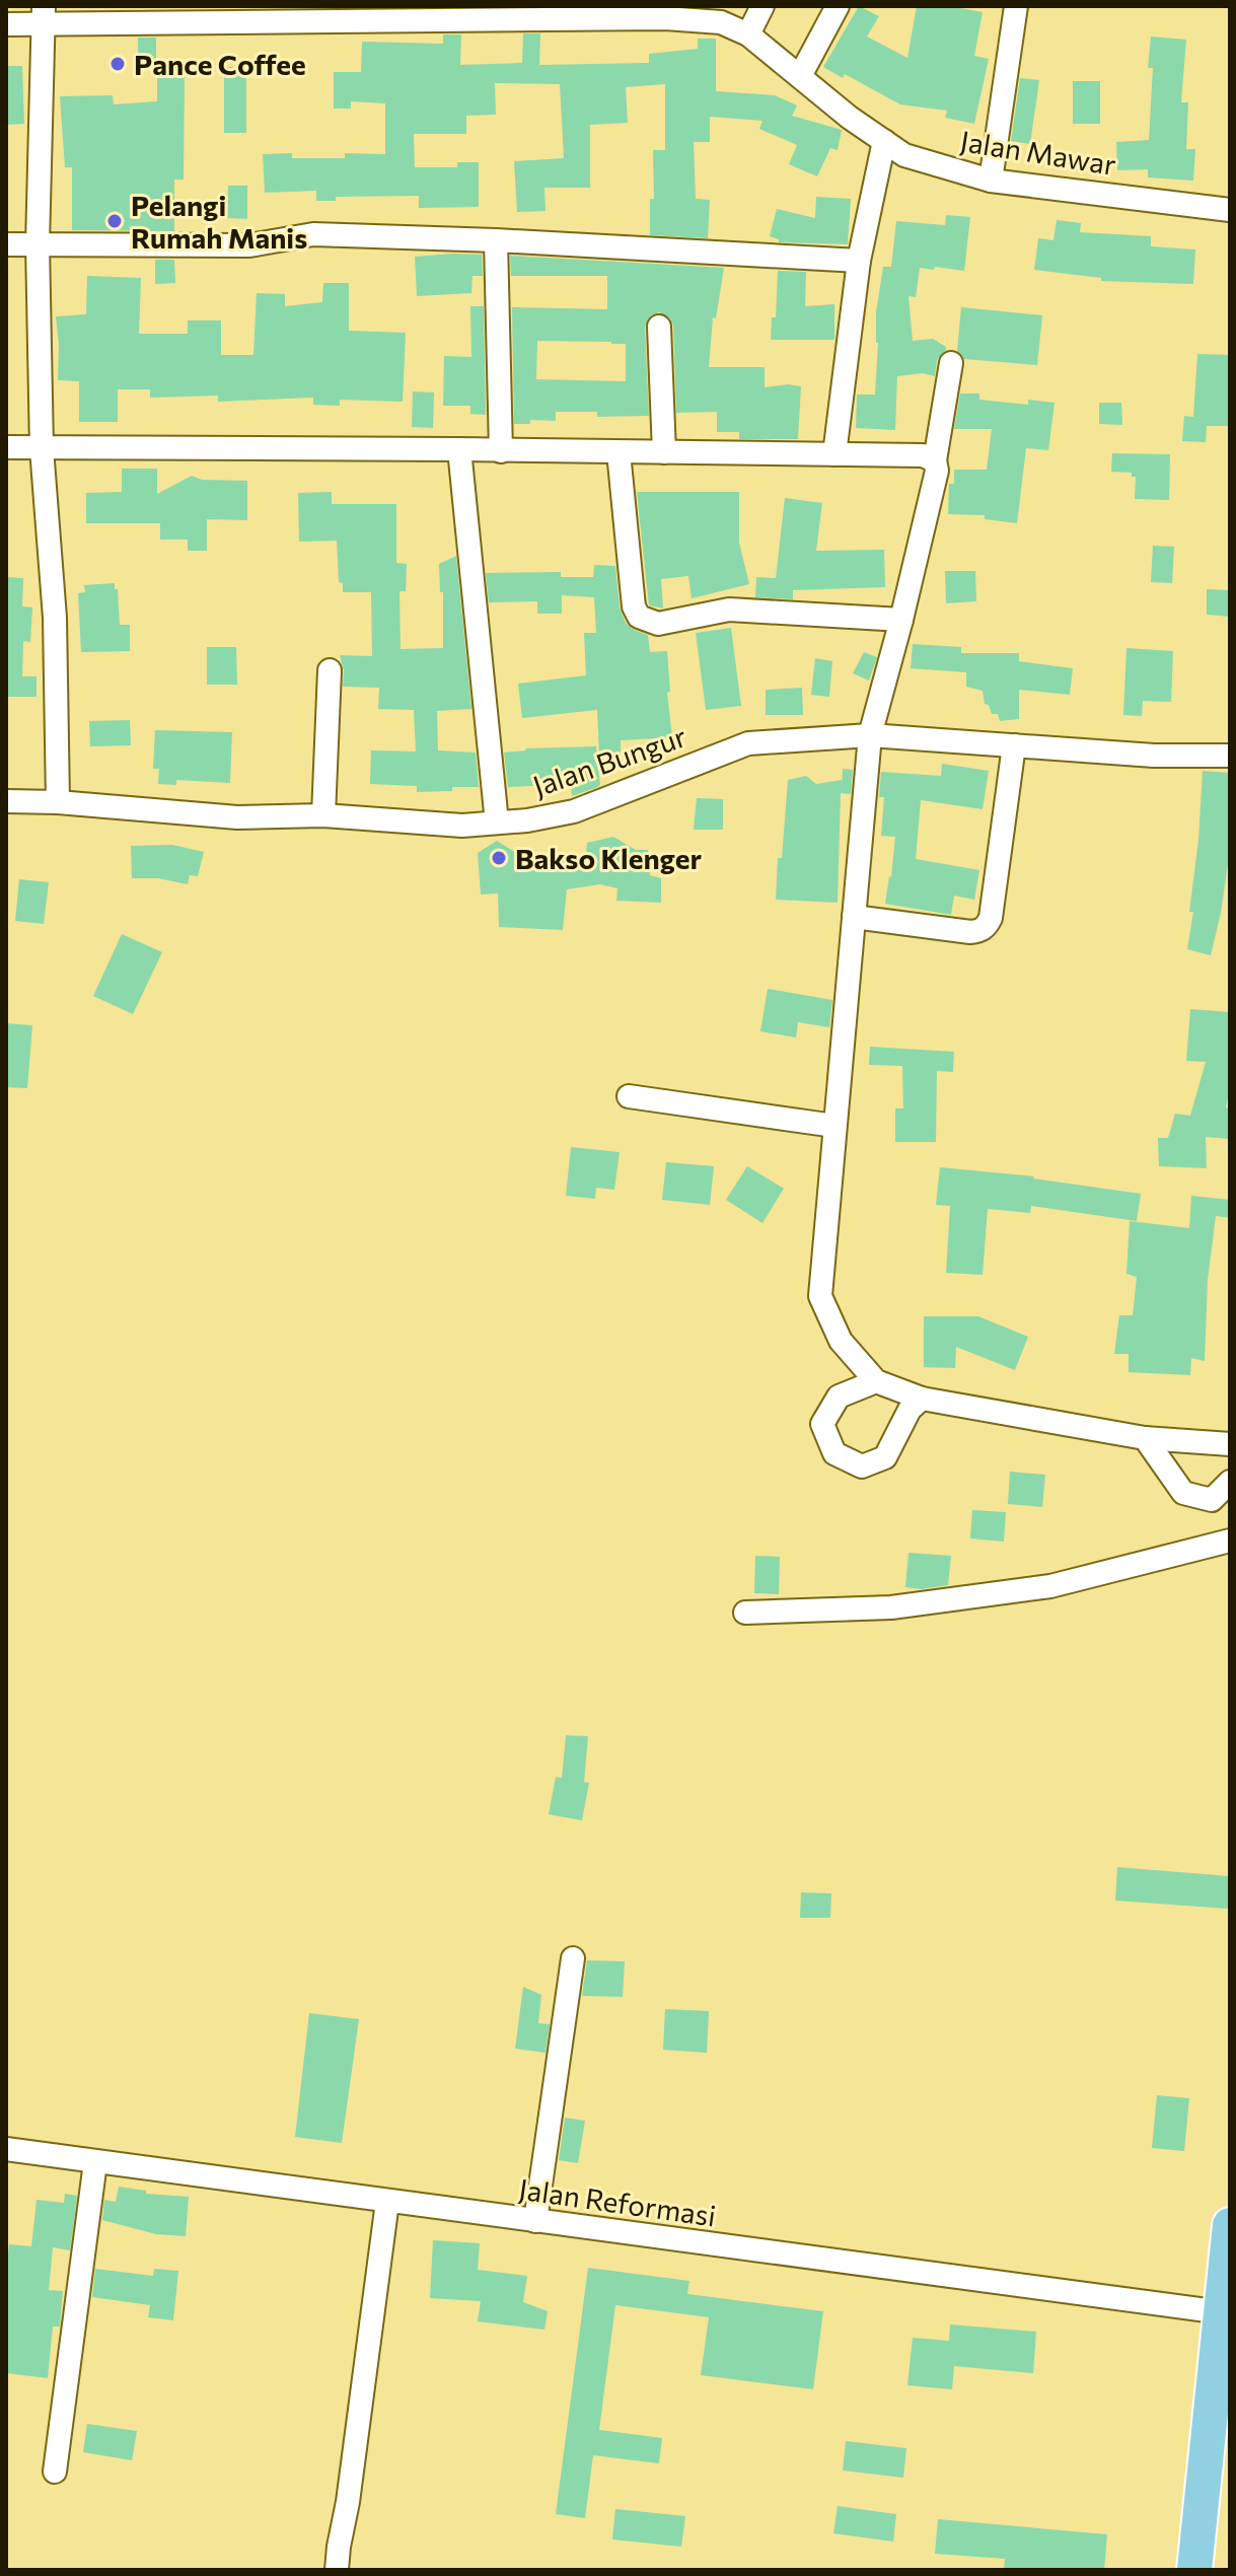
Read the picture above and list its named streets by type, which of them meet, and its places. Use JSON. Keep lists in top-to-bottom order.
{
  "streets": {
    "street": ["Jalan Mawar", "Jalan Bungur", "Jalan Reformasi"]
  },
  "places": ["Pance Coffee", "Pelangi Rumah Manis", "Bakso Klenger"]
}
